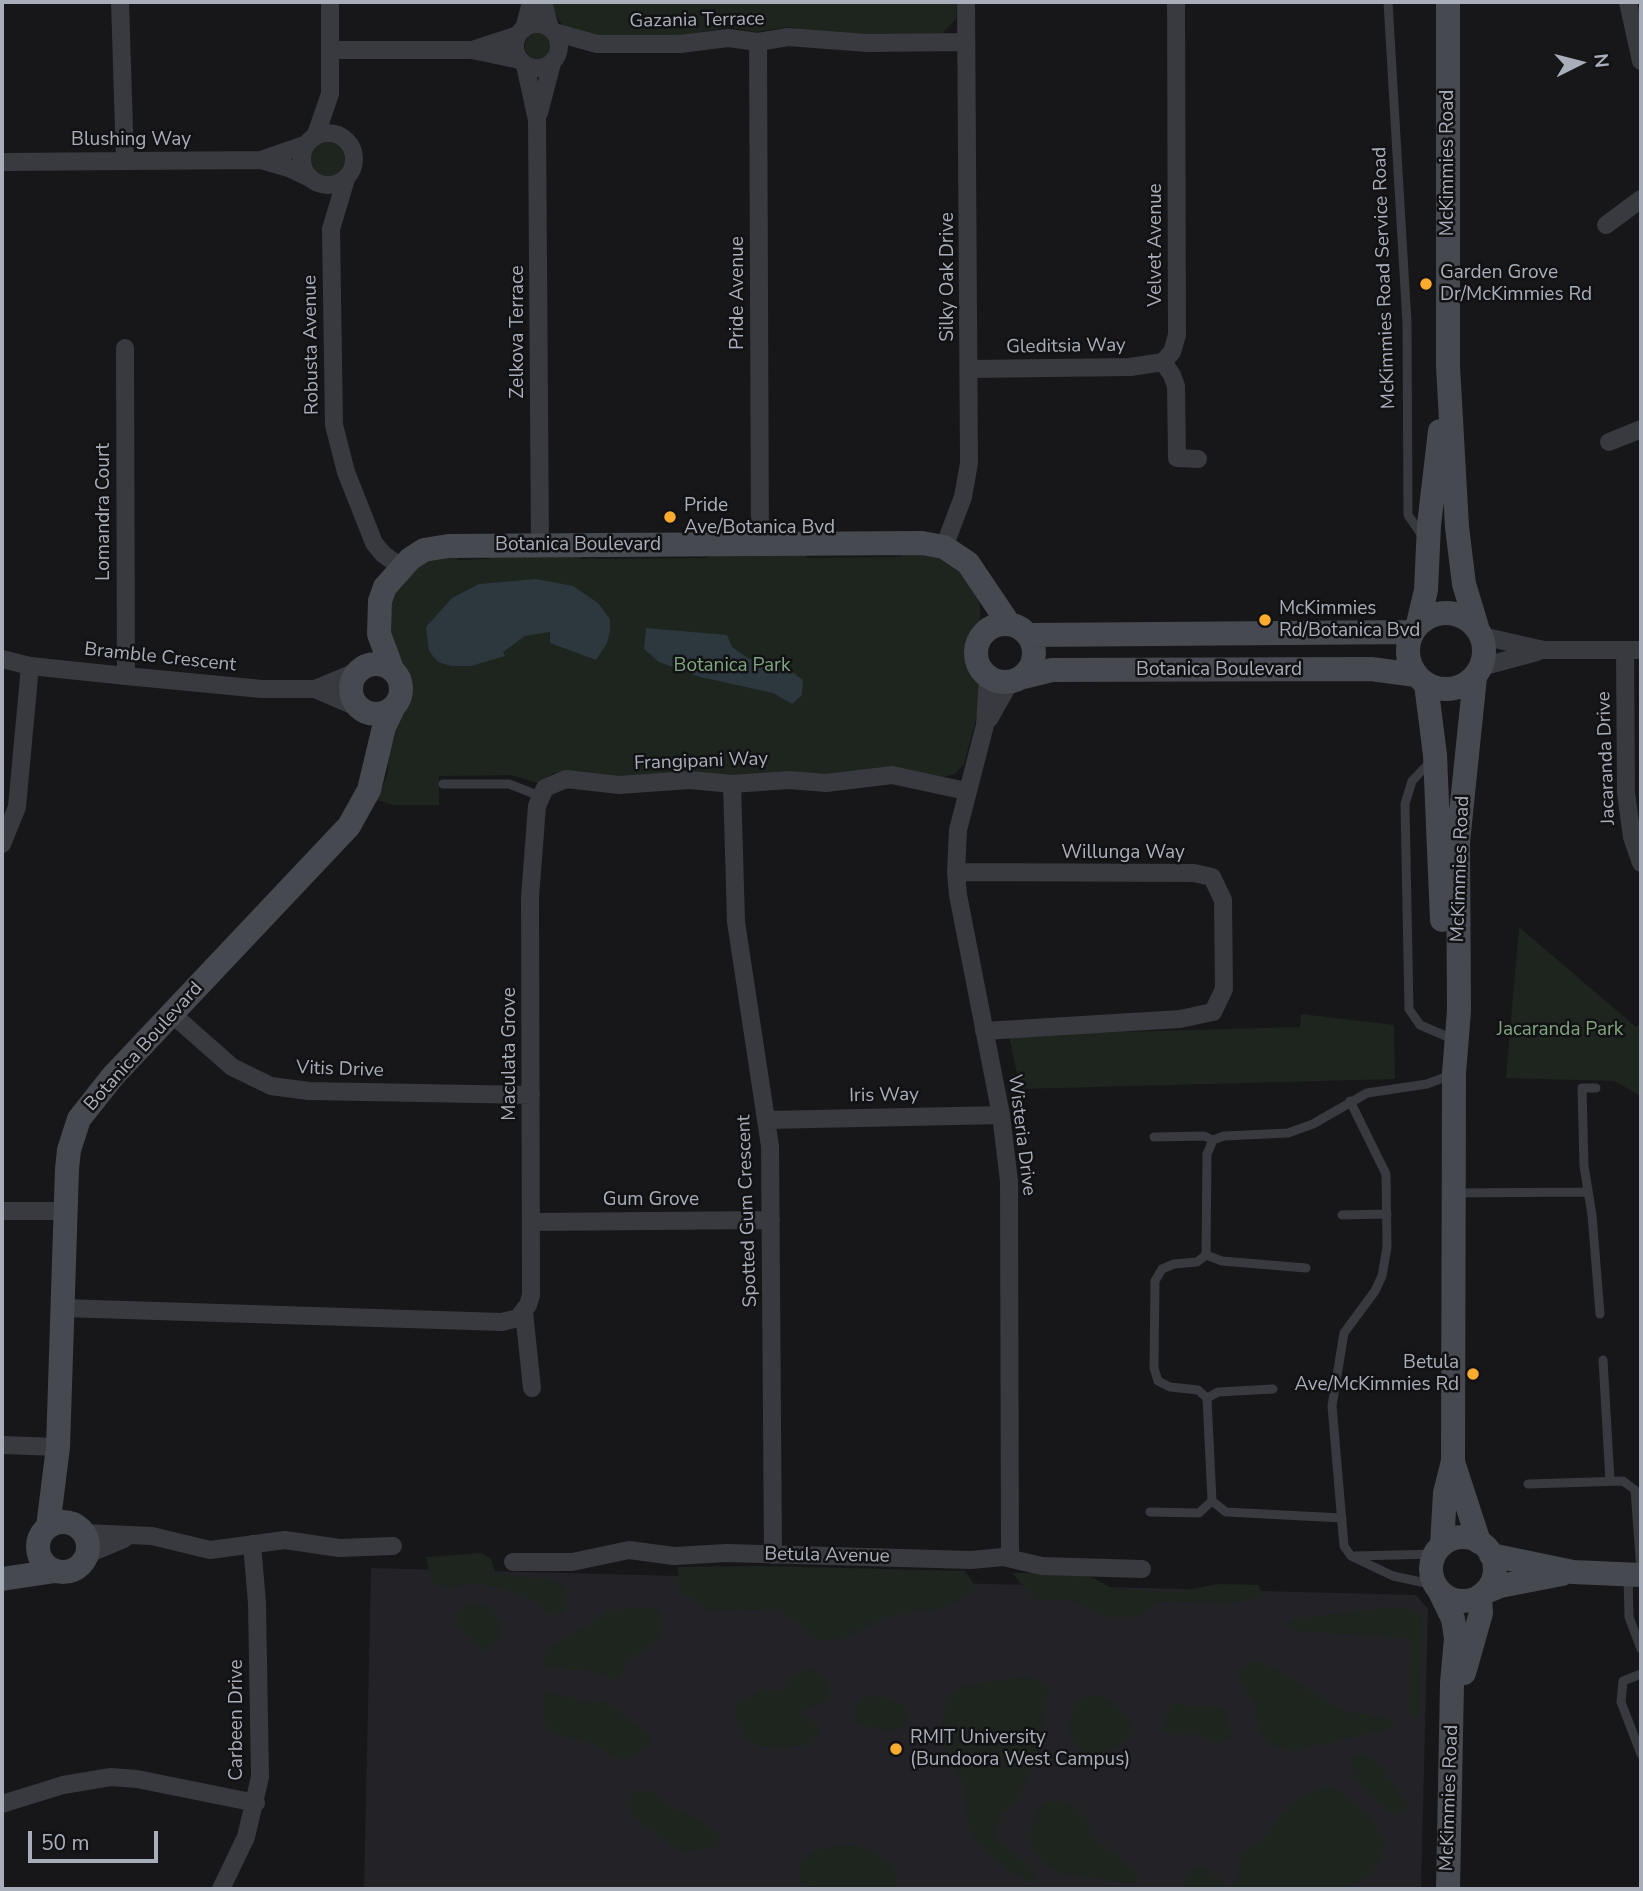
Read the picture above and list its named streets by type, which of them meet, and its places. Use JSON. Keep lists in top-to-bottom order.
{
  "streets": {
    "street": [
      "Gazania Terrace",
      "Blushing Way",
      "McKimmies Road",
      "Velvet Avenue",
      "Silky Oak Drive",
      "Pride Avenue",
      "Zelkova Terrace",
      "Robusta Avenue",
      "Gleditsia Way",
      "Lomandra Court",
      "Botanica Boulevard",
      "Bramble Crescent",
      "Jacaranda Drive",
      "Frangipani Way",
      "Willunga Way",
      "Maculata Grove",
      "Vitis Drive",
      "Iris Way",
      "Wisteria Drive",
      "Gum Grove",
      "Spotted Gum Crescent",
      "Betula Avenue",
      "Carbeen Drive"
    ],
    "lane": ["McKimmies Road Service Road"]
  },
  "crossings": [
    ["Gazania Terrace", "Silky Oak Drive"],
    ["Gazania Terrace", "Pride Avenue"],
    ["Gazania Terrace", "Zelkova Terrace"],
    ["Blushing Way", "Robusta Avenue"],
    ["McKimmies Road", "McKimmies Road Service Road"],
    ["McKimmies Road", "Botanica Boulevard"],
    ["Velvet Avenue", "Gleditsia Way"],
    ["Silky Oak Drive", "Gleditsia Way"],
    ["Silky Oak Drive", "Botanica Boulevard"],
    ["Pride Avenue", "Botanica Boulevard"],
    ["Zelkova Terrace", "Botanica Boulevard"],
    ["Robusta Avenue", "Botanica Boulevard"],
    ["Lomandra Court", "Bramble Crescent"],
    ["Botanica Boulevard", "Bramble Crescent"],
    ["Botanica Boulevard", "Vitis Drive"],
    ["Botanica Boulevard", "Wisteria Drive"],
    ["Frangipani Way", "Maculata Grove"],
    ["Frangipani Way", "Wisteria Drive"],
    ["Frangipani Way", "Spotted Gum Crescent"],
    ["Willunga Way", "Wisteria Drive"],
    ["Maculata Grove", "Vitis Drive"],
    ["Maculata Grove", "Gum Grove"],
    ["Iris Way", "Wisteria Drive"],
    ["Iris Way", "Spotted Gum Crescent"],
    ["Wisteria Drive", "Betula Avenue"],
    ["Gum Grove", "Spotted Gum Crescent"],
    ["Spotted Gum Crescent", "Betula Avenue"]
  ],
  "parks": ["Botanica Park", "Jacaranda Park"],
  "places": [
    "Garden Grove Dr/McKimmies Rd",
    "Pride Ave/Botanica Bvd",
    "McKimmies Rd/Botanica Bvd",
    "Betula Ave/McKimmies Rd",
    "RMIT University (Bundoora West Campus)"
  ],
  "scale_bar": "50 m",
  "north": "right"
}
